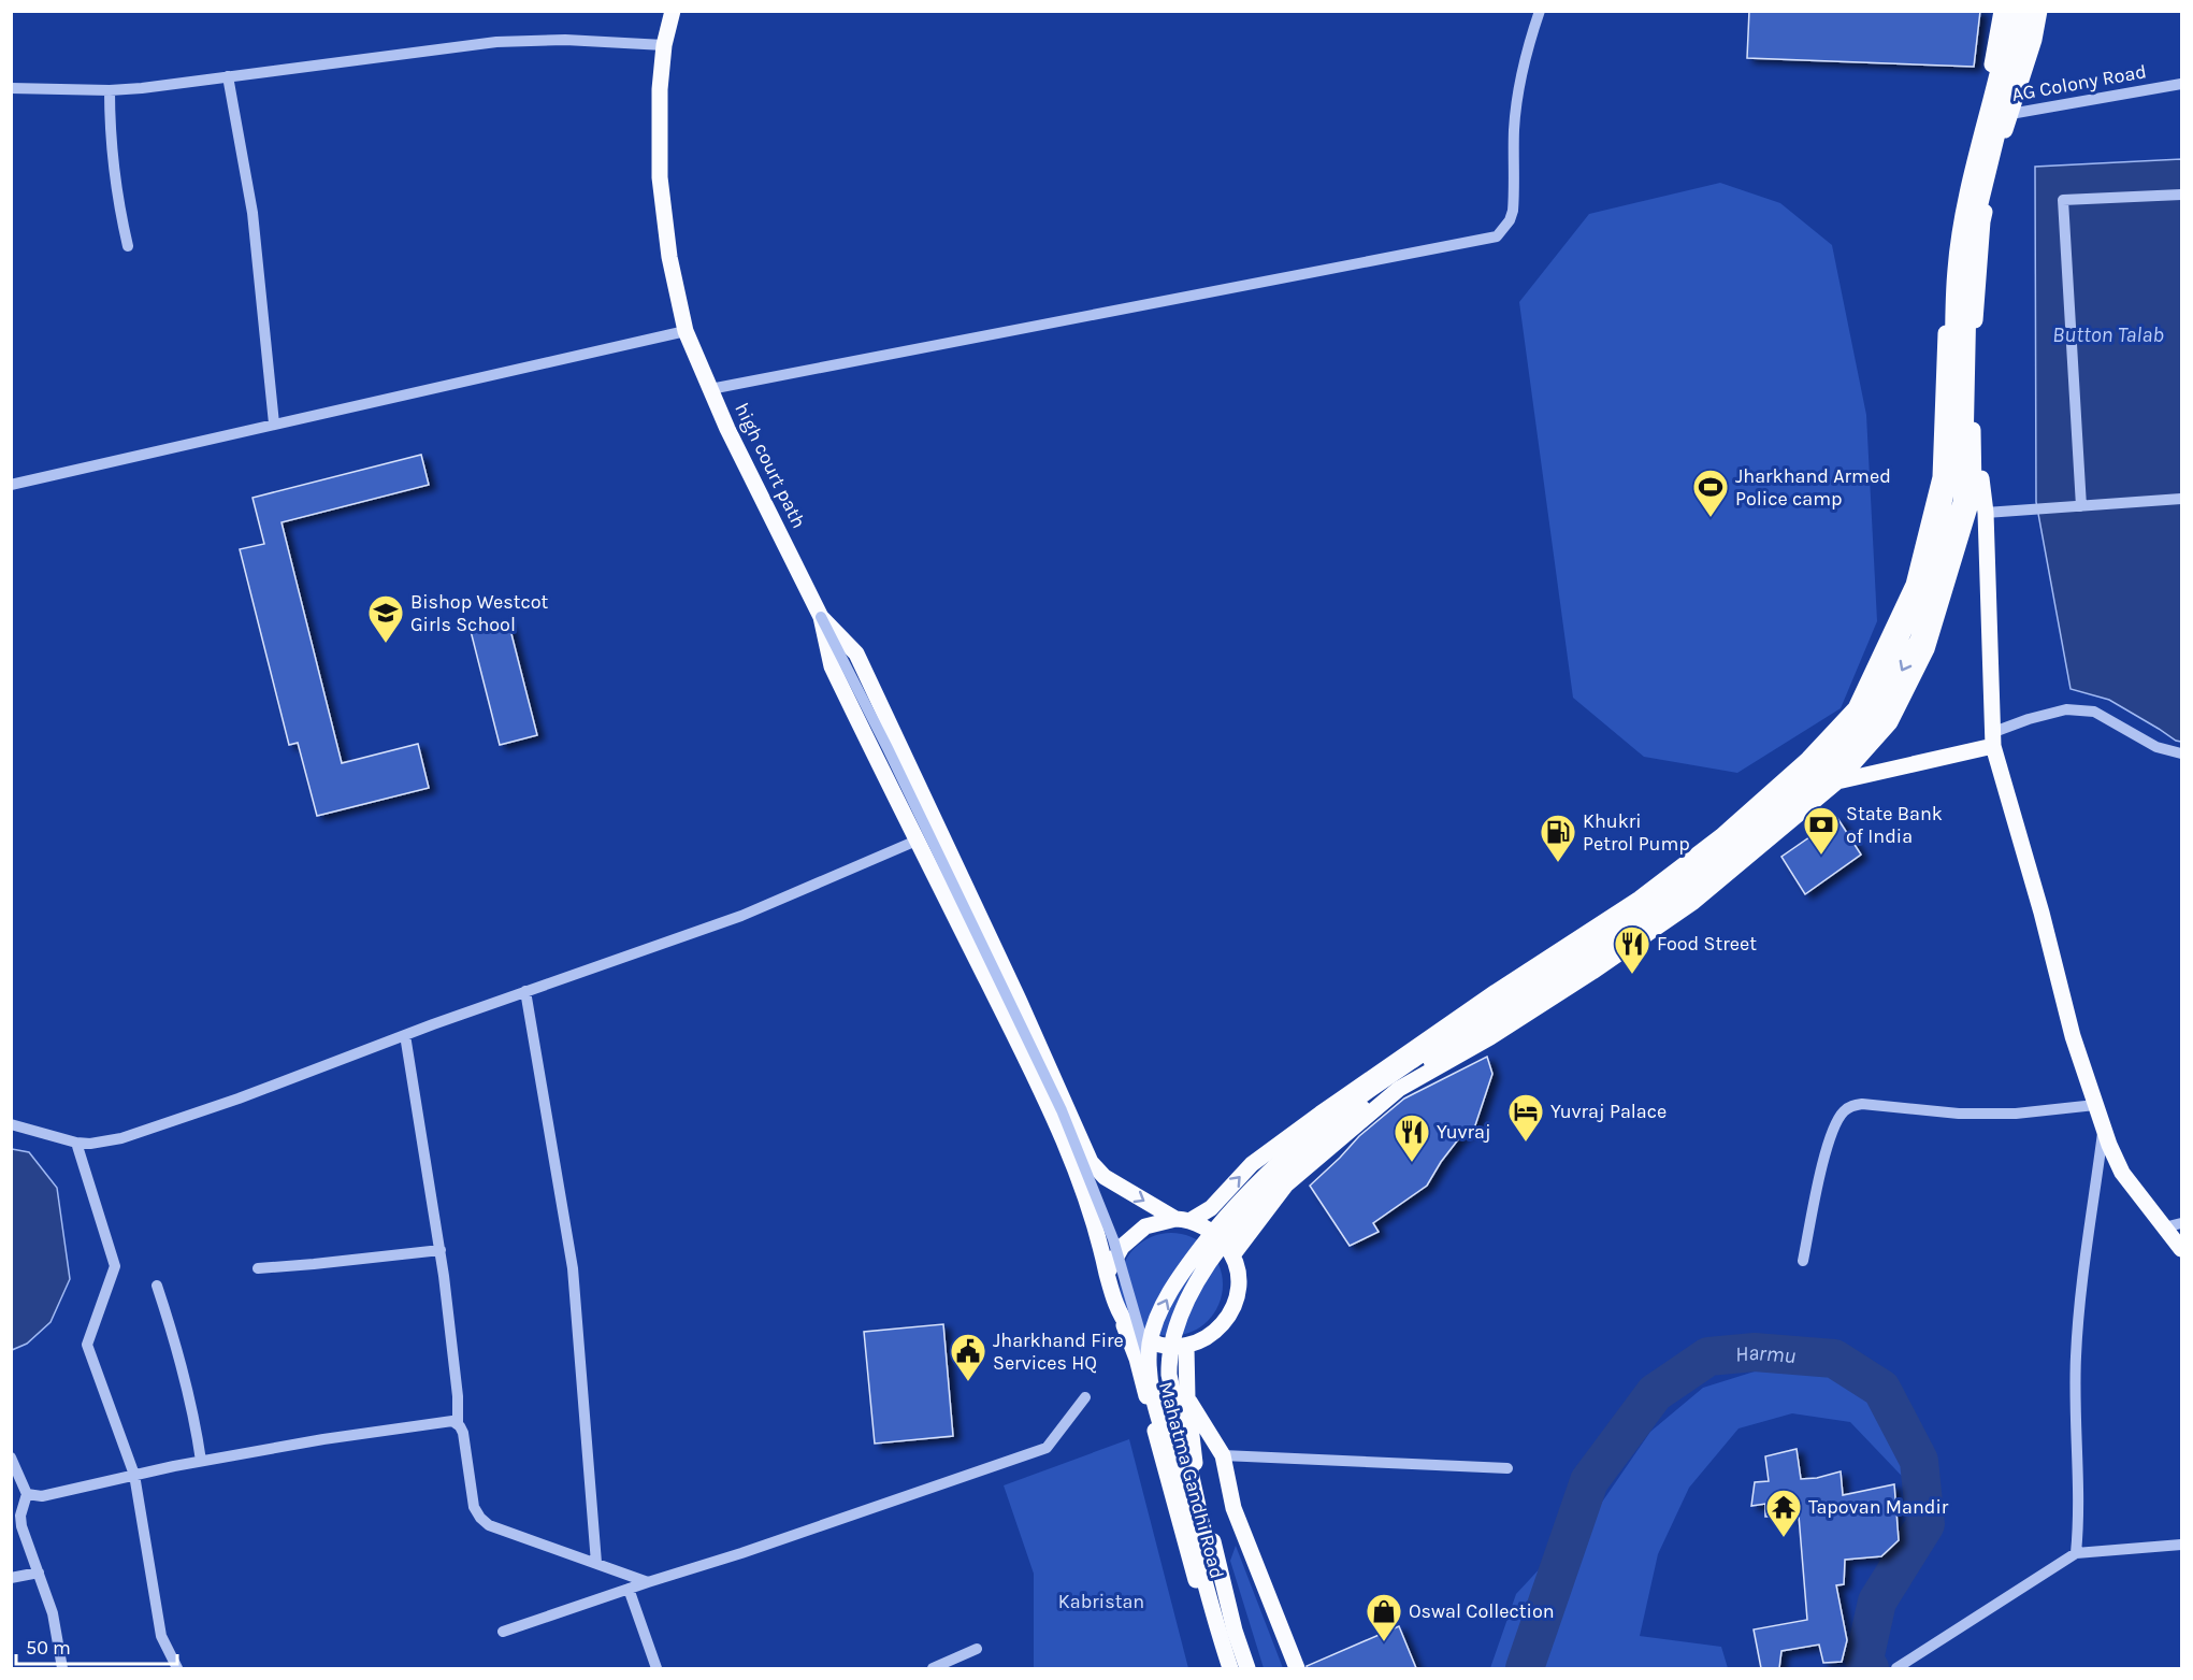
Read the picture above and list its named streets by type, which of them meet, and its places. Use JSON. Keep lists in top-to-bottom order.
{
  "streets": {
    "main road": ["high court path", "Mahatma Gandhi Road"],
    "street": ["AG Colony Road"]
  },
  "water": ["Button Talab", "Harmu"],
  "parks": ["Kabristan"],
  "places": {
    "sports": ["Jharkhand Armed Police camp"],
    "school or university": ["Bishop Westcot Girls School"],
    "bank": ["State Bank of India"],
    "fuel station": ["Khukri Petrol Pump"],
    "restaurant": ["Food Street", "Yuvraj"],
    "hotel": ["Yuvraj Palace"],
    "public building": ["Jharkhand Fire Services HQ"],
    "temple": ["Tapovan Mandir"],
    "shop": ["Oswal Collection"]
  },
  "scale_bar": "50 m"
}
